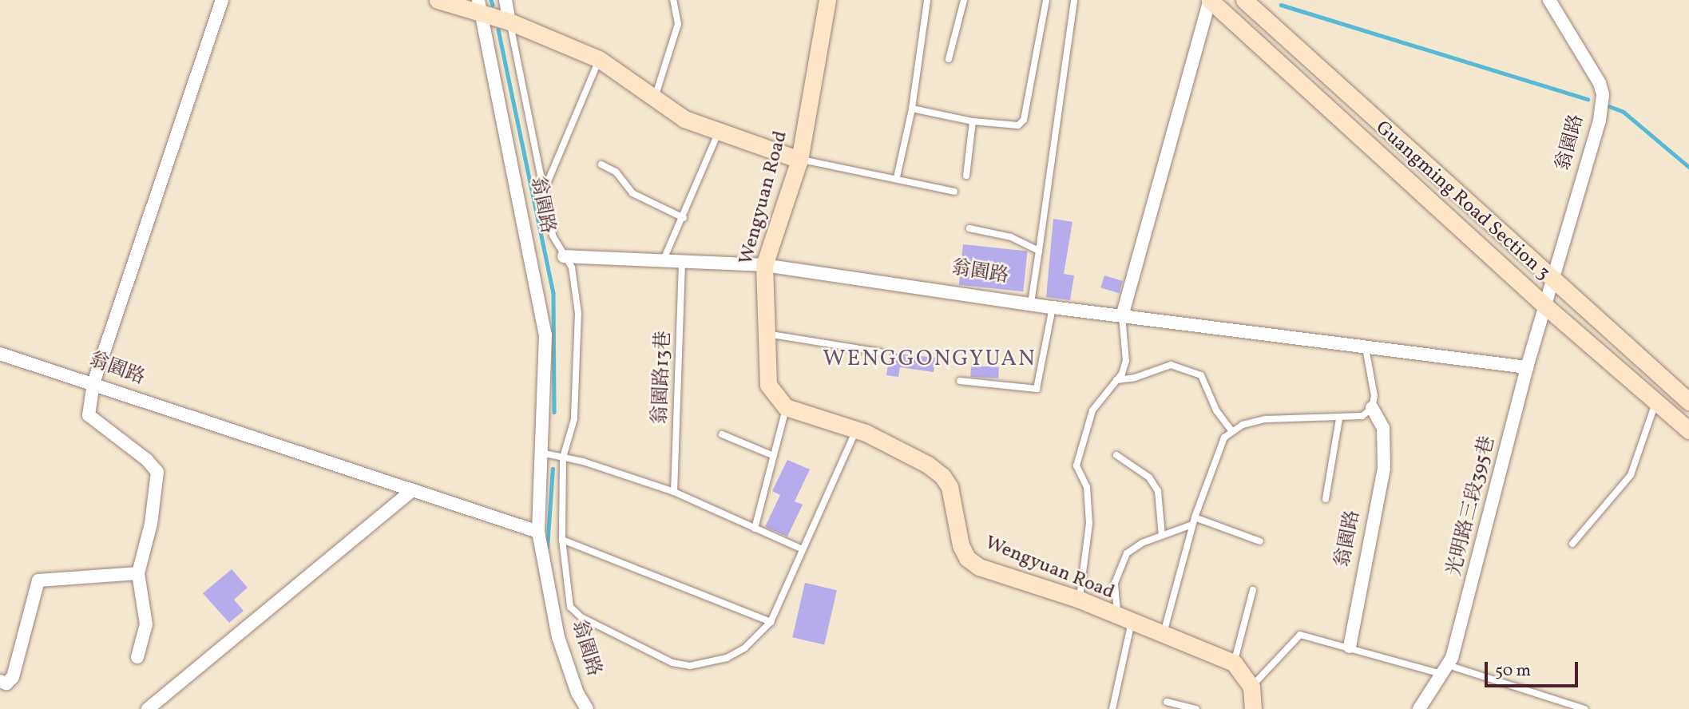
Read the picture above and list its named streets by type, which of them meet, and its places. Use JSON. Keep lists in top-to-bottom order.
{
  "streets": {
    "street": [
      "翁園路",
      "Wengyuan Road",
      "Guangming Road Section 3",
      "光明路三段395巷"
    ],
    "lane": ["翁園路13巷"]
  },
  "crossings": [
    ["翁園路", "Wengyuan Road"],
    ["翁園路", "Guangming Road Section 3"],
    ["翁園路", "翁園路13巷"],
    ["翁園路", "光明路三段395巷"],
    ["Guangming Road Section 3", "光明路三段395巷"]
  ],
  "districts": ["WENGGONGYUAN"],
  "scale_bar": "50 m"
}
